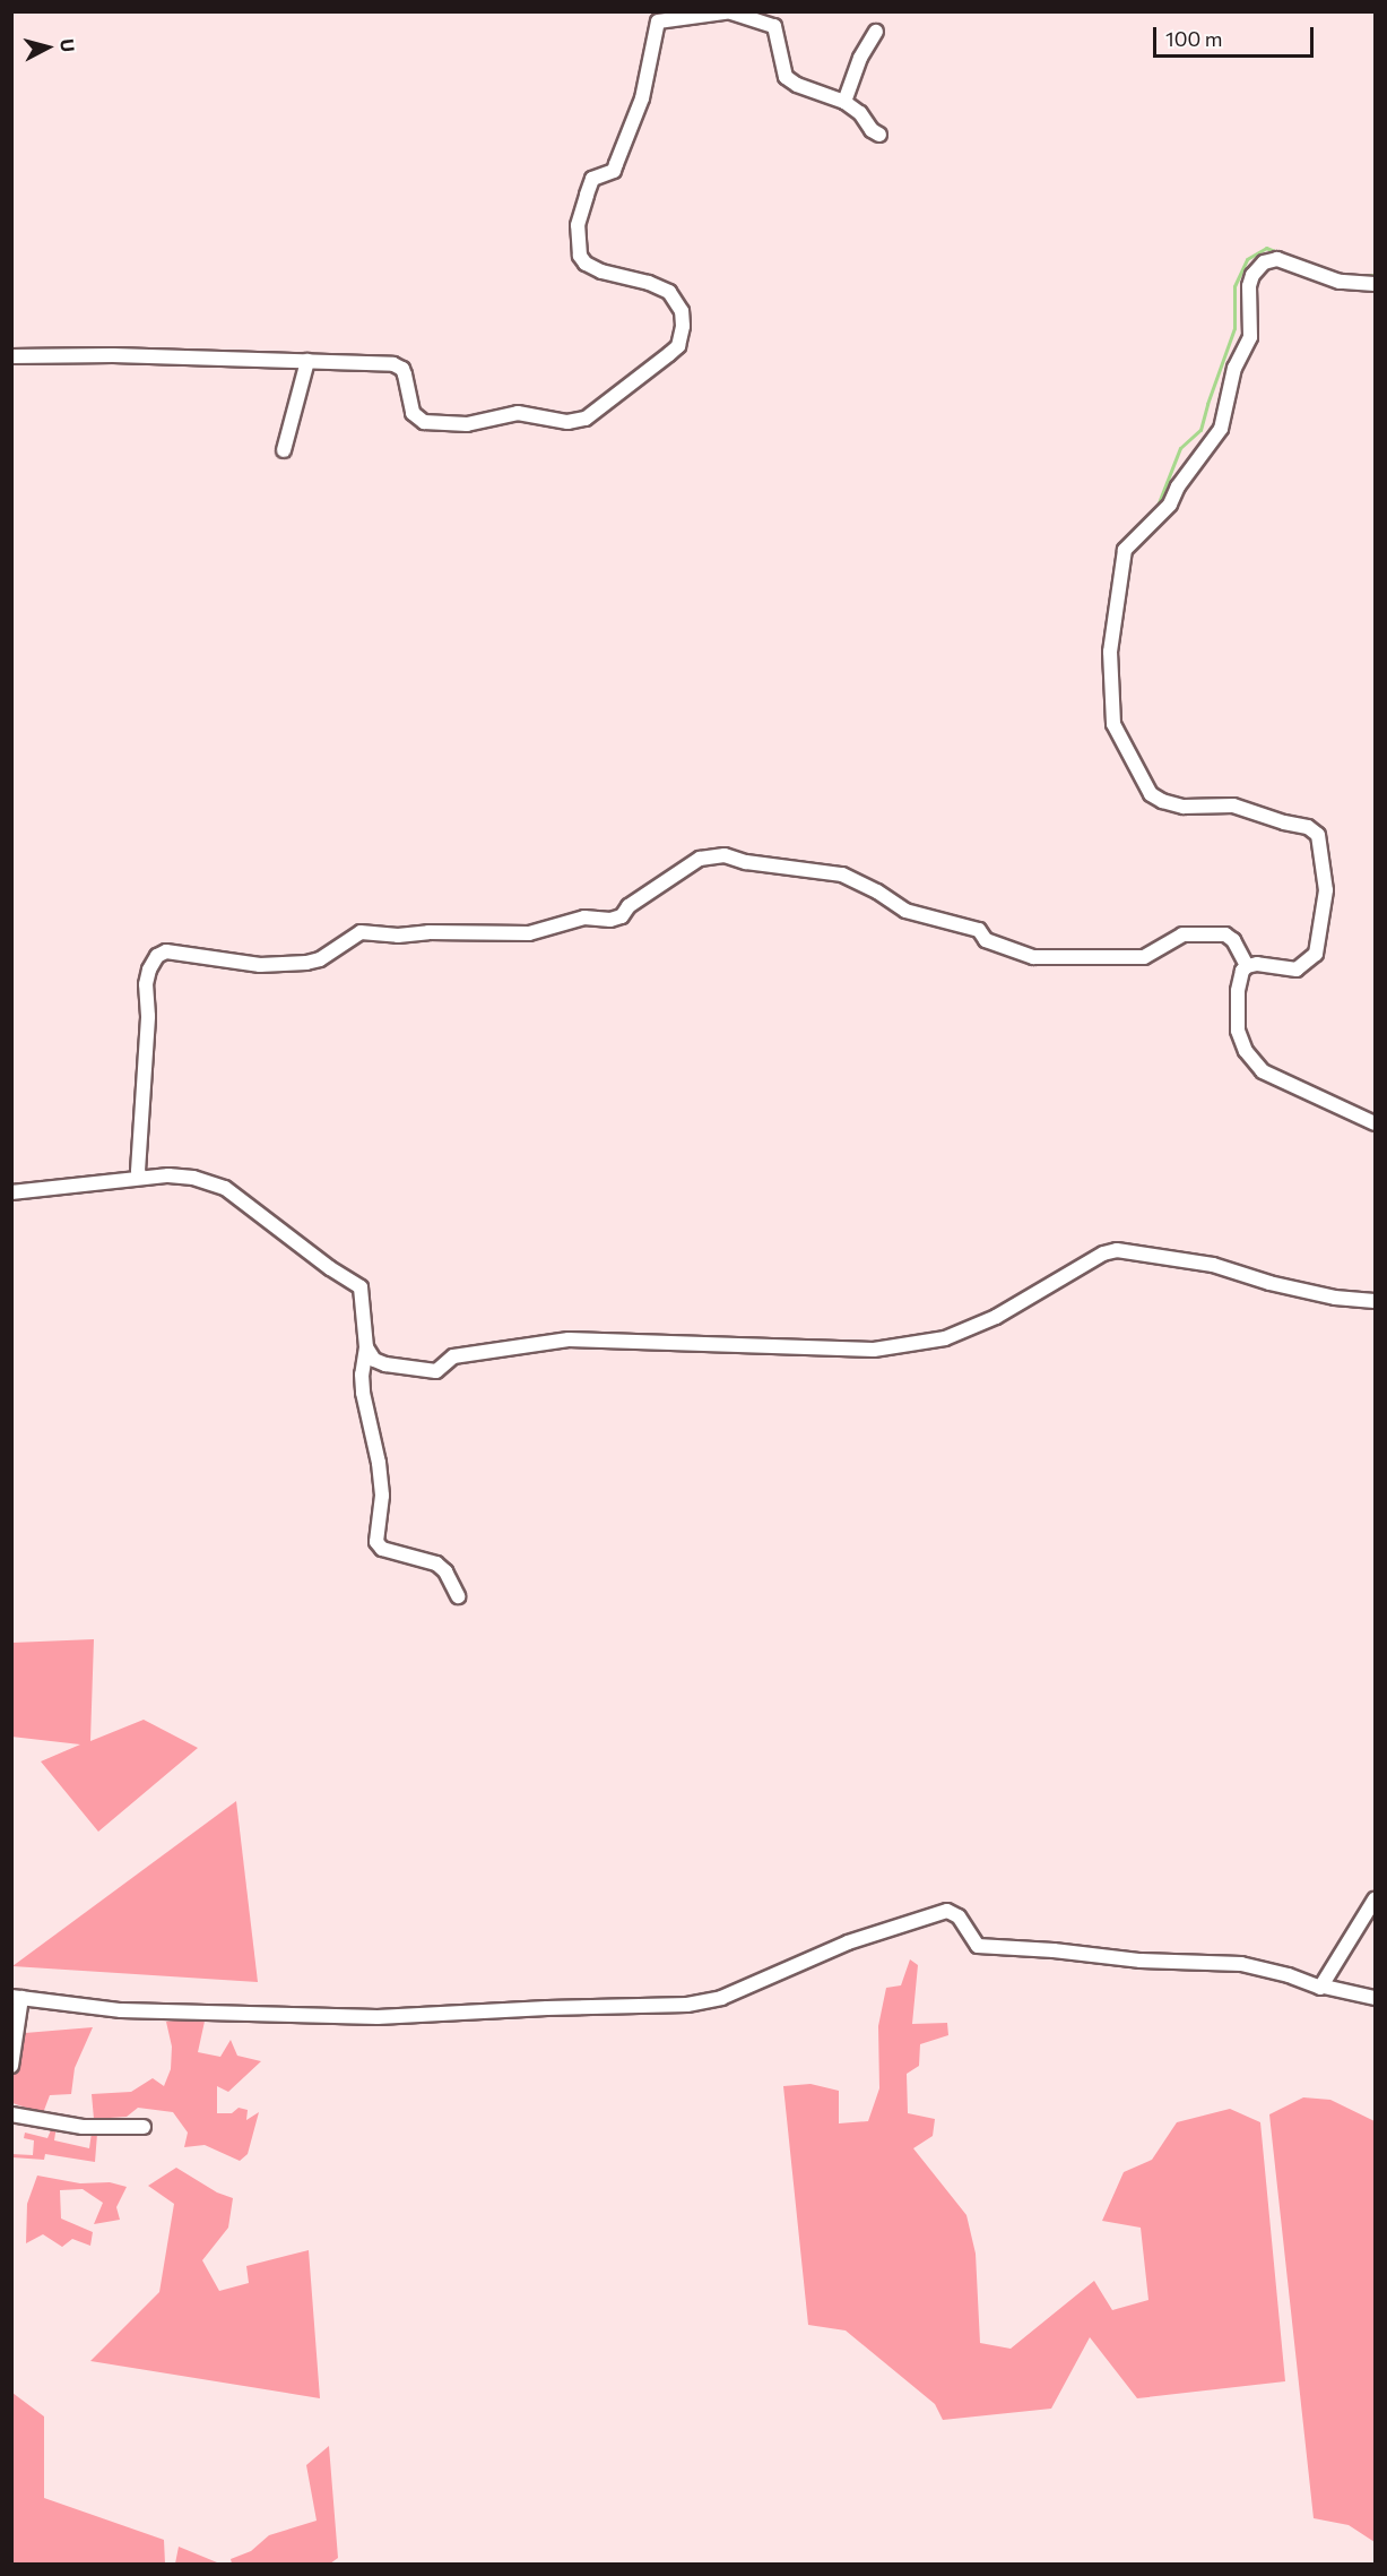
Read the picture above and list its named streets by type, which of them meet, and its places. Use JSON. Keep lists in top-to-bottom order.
{
  "scale_bar": "100 m",
  "north": "right"
}
